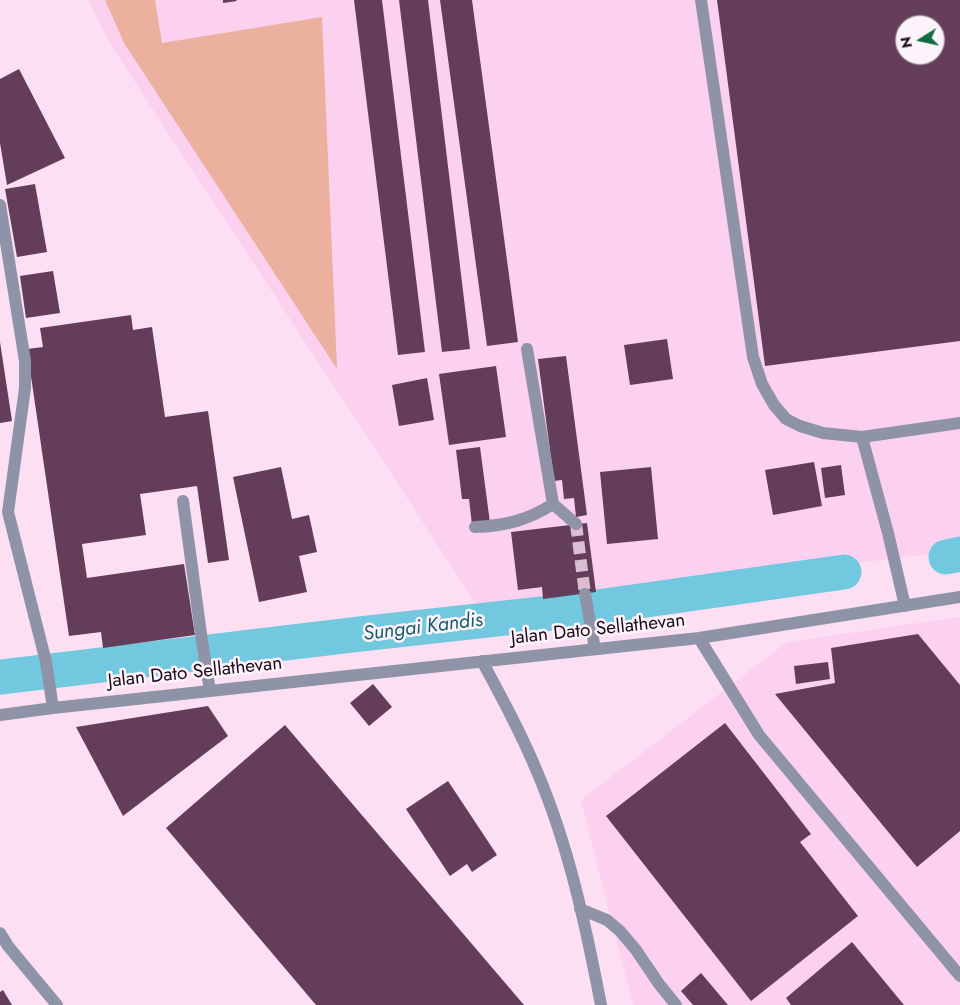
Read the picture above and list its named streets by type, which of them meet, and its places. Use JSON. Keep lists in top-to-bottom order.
{
  "streets": {
    "street": ["Jalan Dato Sellathevan"]
  },
  "water": ["Sungai Kandis"],
  "north": "left"
}
